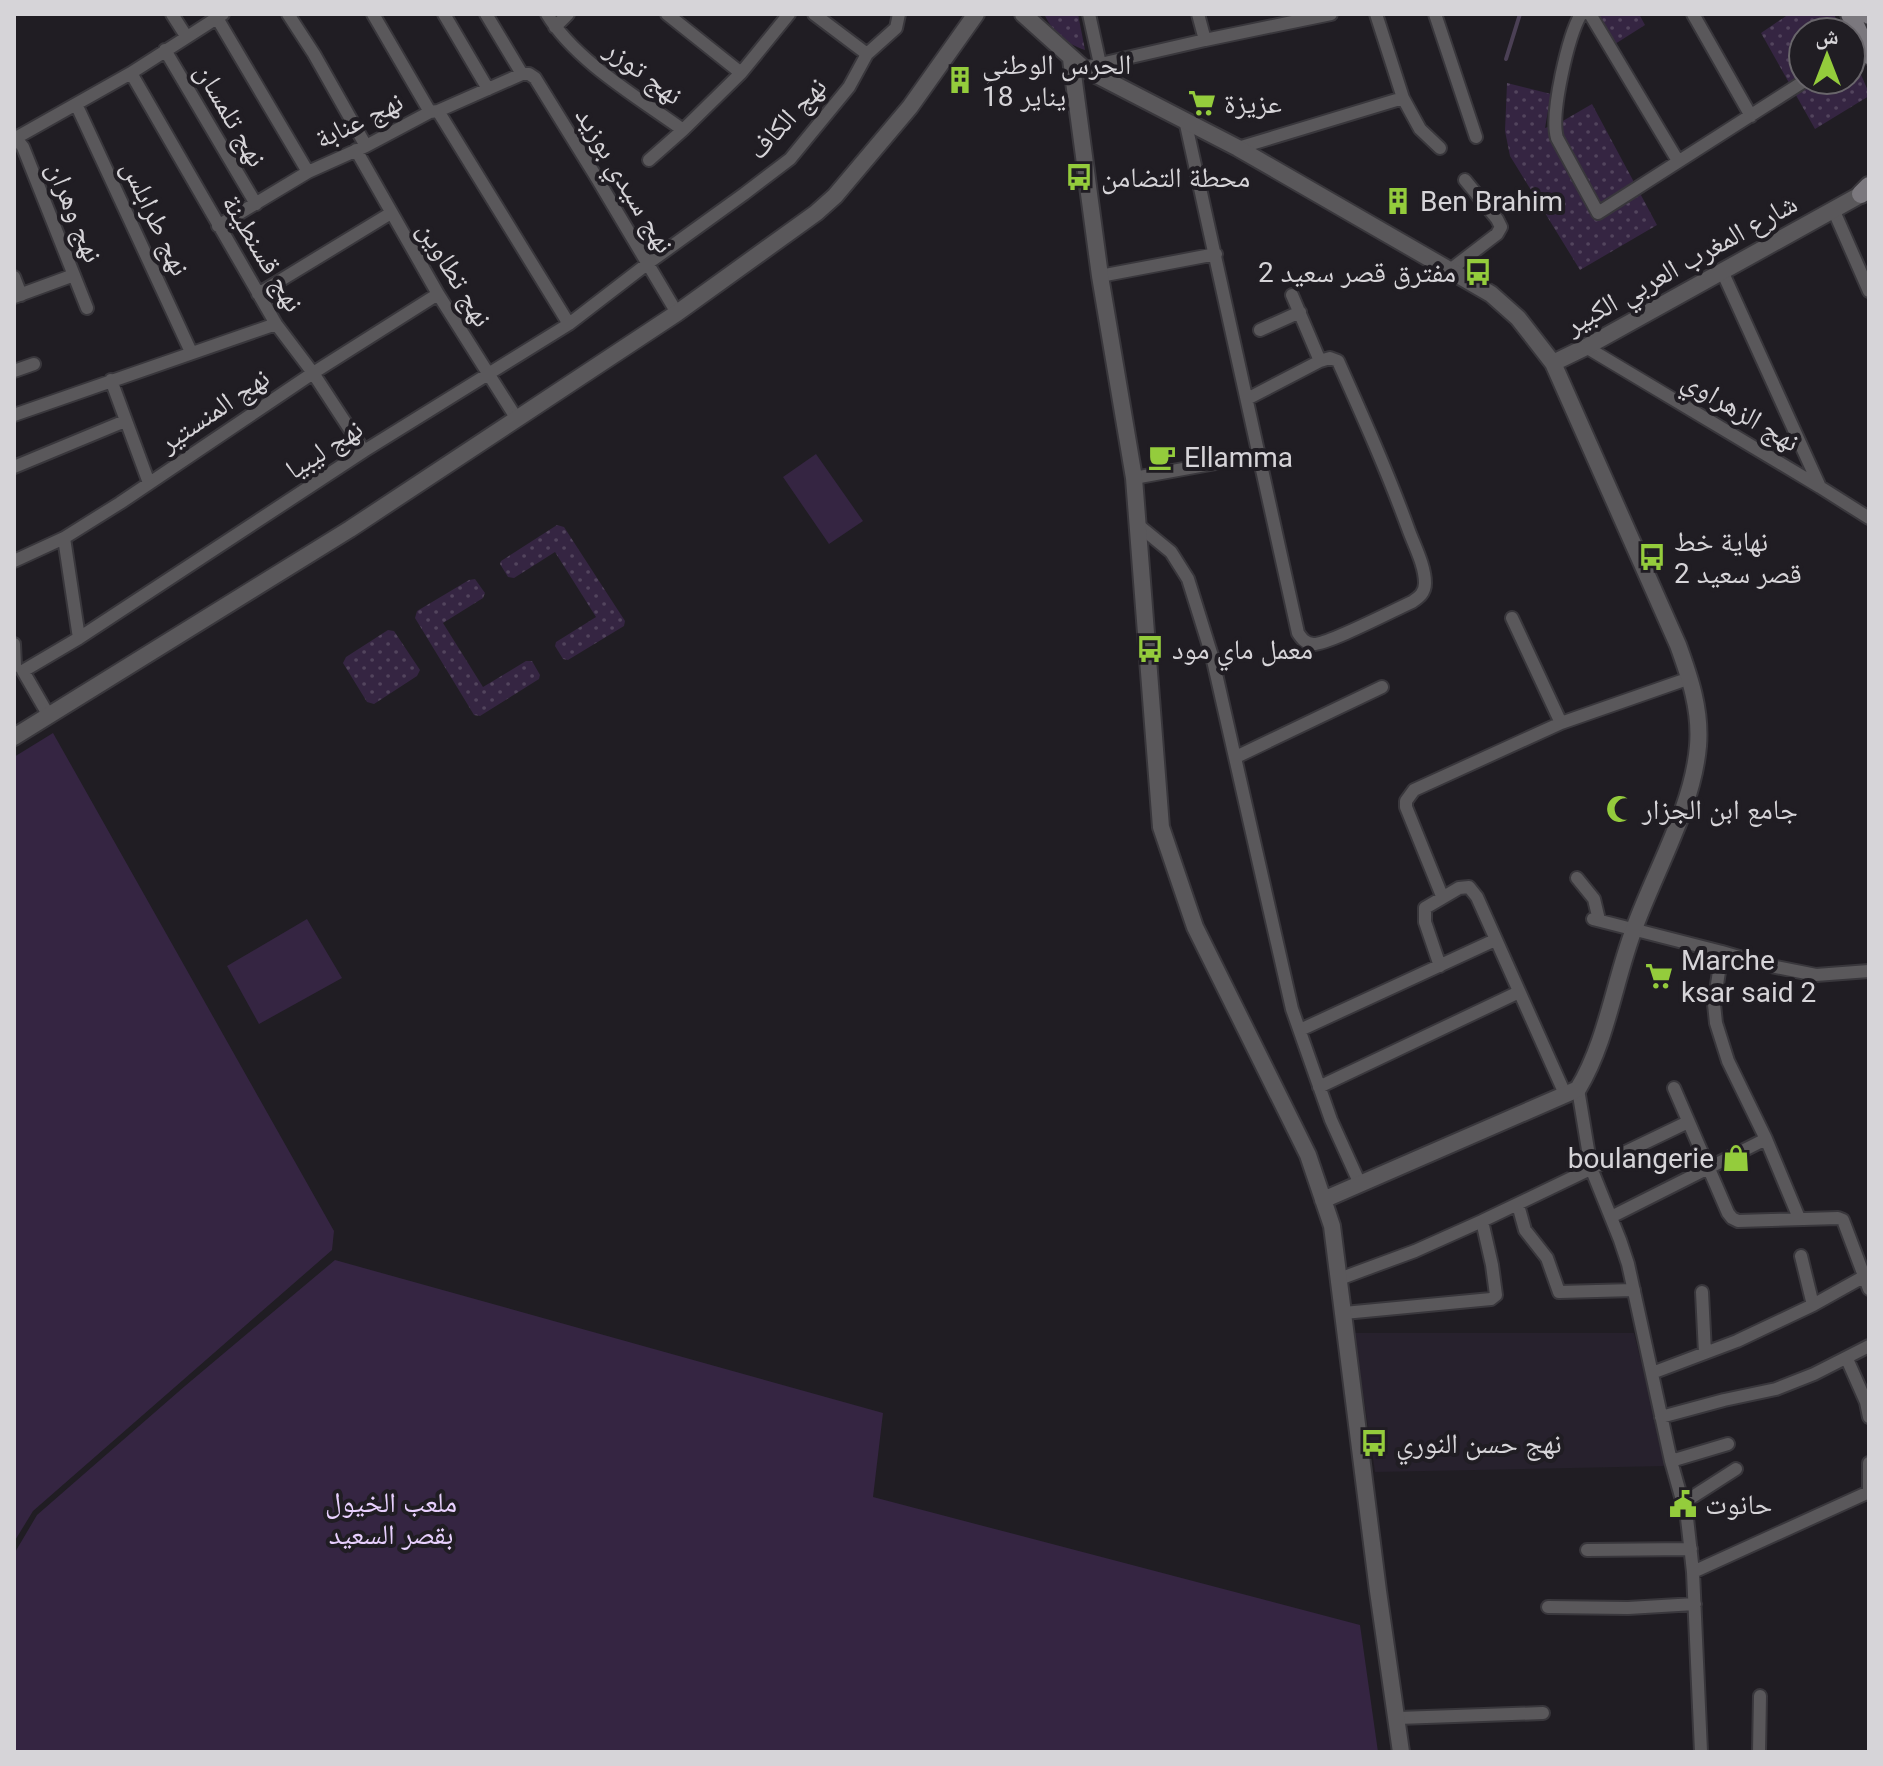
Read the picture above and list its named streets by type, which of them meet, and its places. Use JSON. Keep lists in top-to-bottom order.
{
  "streets": {
    "street": [
      "نهج توزر",
      "نهج تلمسان",
      "نهج الكاف",
      "نهج عنابة",
      "نهج سيدي بوزيد",
      "نهج وهران",
      "نهج طرابلس",
      "نهج قسنطينة",
      "شارع المغرب العربي الكبير",
      "نهج تطاوين",
      "نهج المنستير",
      "نهج الزهراوي",
      "نهج ليبيا"
    ]
  },
  "crossings": [
    ["نهج تلمسان", "نهج عنابة"],
    ["نهج الكاف", "نهج سيدي بوزيد"],
    ["نهج الكاف", "نهج ليبيا"],
    ["نهج عنابة", "نهج سيدي بوزيد"],
    ["نهج عنابة", "نهج قسنطينة"],
    ["نهج عنابة", "نهج تطاوين"],
    ["نهج سيدي بوزيد", "نهج ليبيا"],
    ["نهج قسنطينة", "نهج المنستير"],
    ["نهج قسنطينة", "نهج ليبيا"],
    ["شارع المغرب العربي الكبير", "نهج الزهراوي"],
    ["نهج تطاوين", "نهج المنستير"],
    ["نهج تطاوين", "نهج ليبيا"]
  ],
  "parks": ["ملعب الخيول بقصر السعيد"],
  "places": {
    "building": ["الحرس الوطني 18 يناير", "Ben Brahim"],
    "supermarket": ["عزيزة", "Marche ksar said 2"],
    "bus stop": [
      "محطة التضامن",
      "مفترق قصر سعيد 2",
      "نهاية خط قصر سعيد 2",
      "معمل ماي مود",
      "نهج حسن النوري"
    ],
    "cafe": ["Ellamma"],
    "mosque": ["جامع ابن الجزار"],
    "shop": ["boulangerie"],
    "public building": ["حانوت"]
  },
  "north": "top"
}
